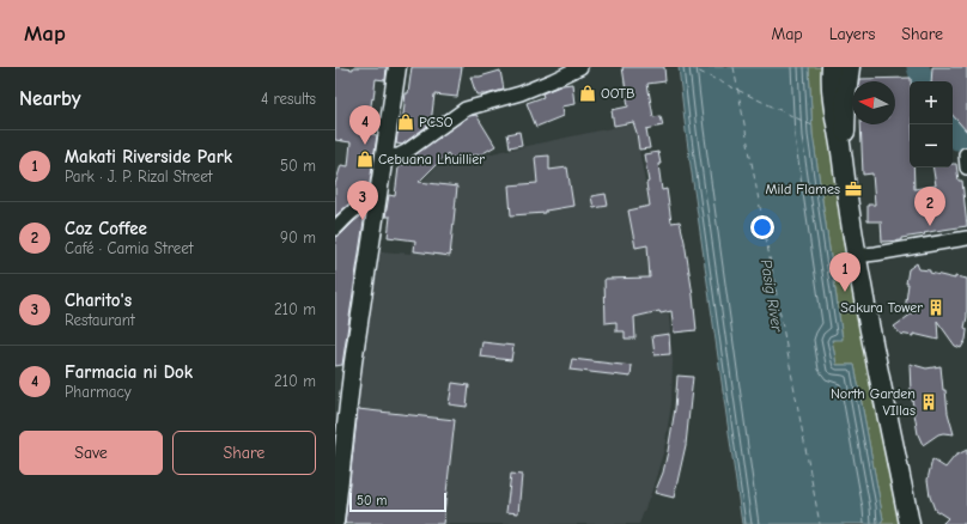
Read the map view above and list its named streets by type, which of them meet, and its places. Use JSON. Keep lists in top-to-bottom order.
{
  "water": ["Pasig River"],
  "places": {
    "shop": ["OOTB", "PCSO", "Cebuana Lhuillier"],
    "office": ["Mild Flames"],
    "building": ["Sakura Tower", "North Garden VIllas"]
  },
  "scale_bar": "50 m",
  "north": "left",
  "page": {
    "header": "Map",
    "nav": ["Map", "Layers", "Share"],
    "heading": ["Nearby", "4 results"],
    "map_buttons": ["+", "−"],
    "pins": [
      "4",
      "3",
      "2",
      "1"
    ],
    "list": [
      {
        "mark": "1",
        "name": "Makati Riverside Park",
        "note": "Park · J. P. Rizal Street",
        "value": "50 m"
      },
      {
        "mark": "2",
        "name": "Coz Coffee",
        "note": "Café · Camia Street",
        "value": "90 m"
      },
      {
        "mark": "3",
        "name": "Charito's",
        "note": "Restaurant",
        "value": "210 m"
      },
      {
        "mark": "4",
        "name": "Farmacia ni Dok",
        "note": "Pharmacy",
        "value": "210 m"
      }
    ],
    "buttons": ["Save", "Share"],
    "scale": "50 m"
  }
}
